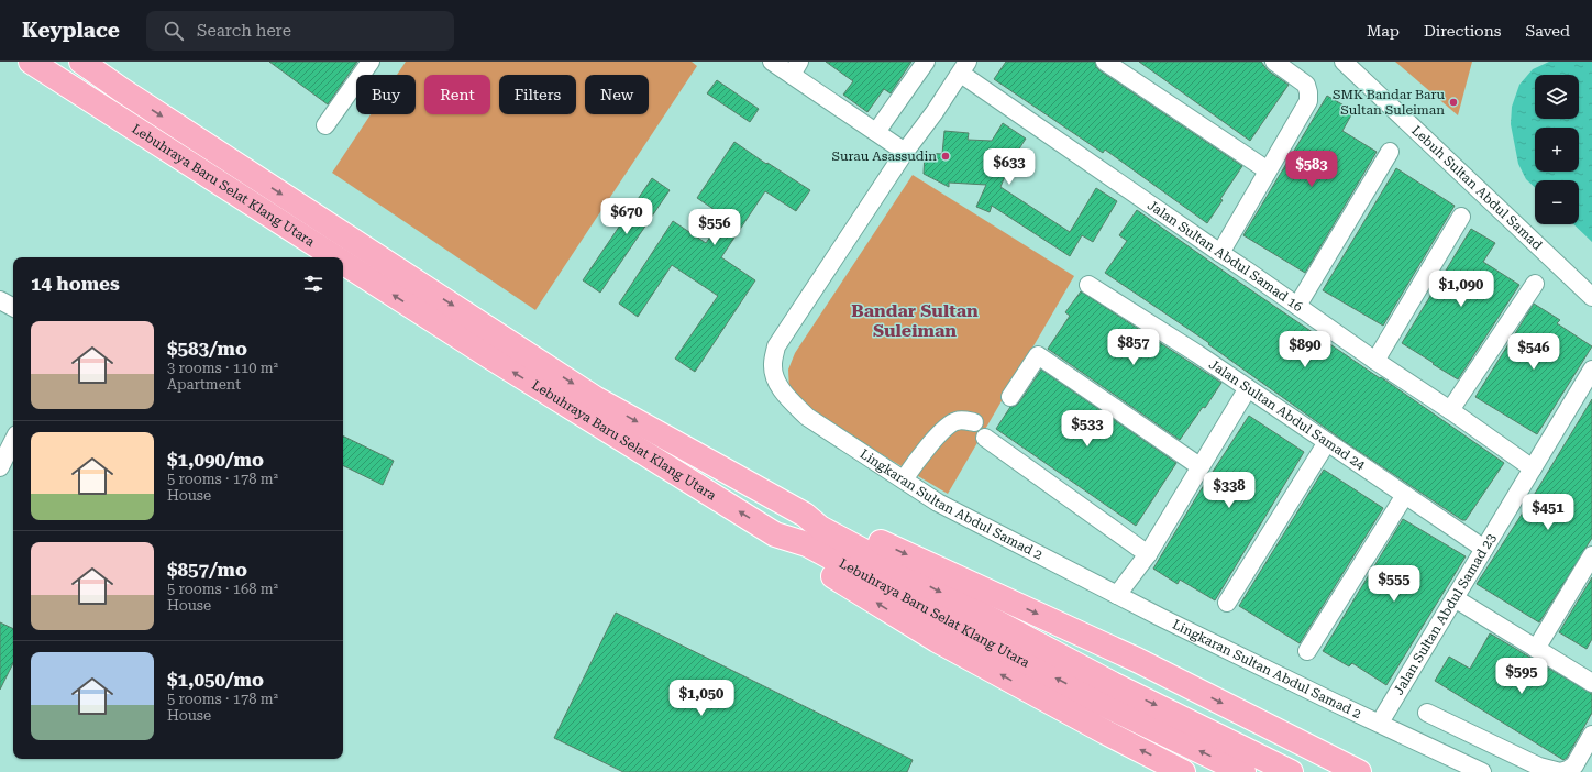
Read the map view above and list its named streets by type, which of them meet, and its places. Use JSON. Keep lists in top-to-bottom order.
{
  "streets": {
    "highway": ["Lebuhraya Baru Selat Klang Utara"],
    "street": [
      "Lebuh Sultan Abdul Samad",
      "Jalan Sultan Abdul Samad 16",
      "Jalan Sultan Abdul Samad 24",
      "Lingkaran Sultan Abdul Samad 2",
      "Jalan Sultan Abdul Samad 23"
    ]
  },
  "crossings": [
    ["Jalan Sultan Abdul Samad 16", "Lingkaran Sultan Abdul Samad 2"],
    ["Jalan Sultan Abdul Samad 16", "Jalan Sultan Abdul Samad 23"],
    ["Jalan Sultan Abdul Samad 24", "Jalan Sultan Abdul Samad 23"],
    ["Lingkaran Sultan Abdul Samad 2", "Jalan Sultan Abdul Samad 23"]
  ],
  "districts": ["Bandar Sultan Suleiman"],
  "places": ["SMK Bandar Baru Sultan Suleiman", "Surau Asassudin"],
  "page": {
    "header": "Keyplace",
    "search": "Search here",
    "nav": ["Map", "Directions", "Saved"],
    "map_buttons": ["+", "−"],
    "chip": [
      "Buy",
      "Rent",
      "Filters",
      "New"
    ],
    "price": [
      "$633",
      "$583",
      "$670",
      "$556",
      "$1,090",
      "$857",
      "$890",
      "$546",
      "$533",
      "$338",
      "$451",
      "$555",
      "$595",
      "$1,050"
    ],
    "heading": "14 homes",
    "list": [
      {
        "name": "$583/mo",
        "note": "3 rooms · 110 m² · Apartment"
      },
      {
        "name": "$1,090/mo",
        "note": "5 rooms · 178 m² · House"
      },
      {
        "name": "$857/mo",
        "note": "5 rooms · 168 m² · House"
      },
      {
        "name": "$1,050/mo",
        "note": "5 rooms · 178 m² · House"
      }
    ]
  }
}
